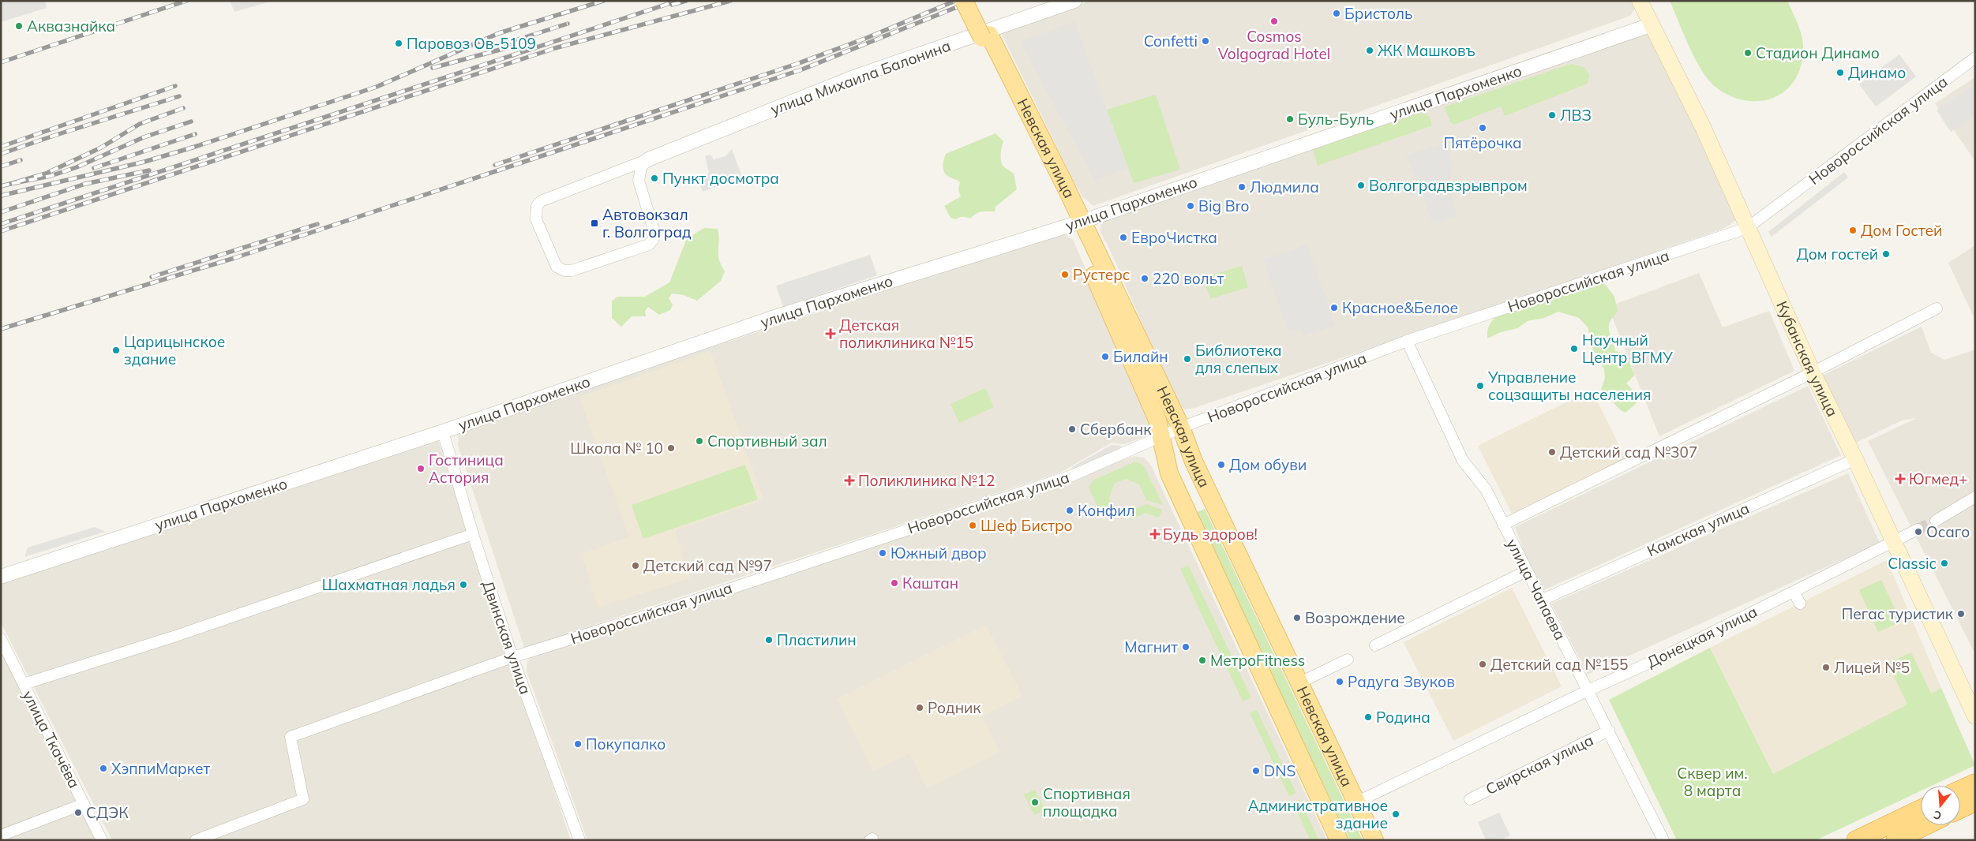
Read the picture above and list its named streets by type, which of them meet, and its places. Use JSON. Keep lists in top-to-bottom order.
{
  "streets": {
    "main road": ["Невская улица", "Кубанская улица"],
    "street": [
      "улица Михаила Балонина",
      "улица Пархоменко",
      "Новороссийская улица",
      "Камская улица",
      "улица Чапаева",
      "Донецкая улица",
      "Двинская улица",
      "улица Ткачёва",
      "Свирская улица"
    ]
  },
  "crossings": [
    ["улица Пархоменко", "Невская улица"],
    ["улица Пархоменко", "Кубанская улица"],
    ["улица Пархоменко", "Двинская улица"],
    ["Новороссийская улица", "Невская улица"],
    ["Новороссийская улица", "Кубанская улица"],
    ["Новороссийская улица", "улица Чапаева"],
    ["Новороссийская улица", "Двинская улица"],
    ["Невская улица", "Донецкая улица"],
    ["Кубанская улица", "Камская улица"],
    ["Кубанская улица", "Донецкая улица"],
    ["Камская улица", "улица Чапаева"],
    ["улица Чапаева", "Донецкая улица"],
    ["улица Чапаева", "Свирская улица"]
  ],
  "parks": ["Сквер им. 8 марта"],
  "places": {
    "other": [
      "Бристоль",
      "Cosmos Volgograd Hotel",
      "Аквазнайка",
      "Confetti",
      "Паровоз Ов-5109",
      "ЖК Машковъ",
      "Стадион Динамо",
      "Динамо",
      "ЛВЗ",
      "Буль-Буль",
      "Пятёрочка",
      "Пункт досмотра",
      "Волгоградвзрывпром",
      "Людмила",
      "Big Bro",
      "Дом Гостей",
      "ЕвроЧистка",
      "Дом гостей",
      "Рустерс",
      "220 вольт",
      "Красное&Белое",
      "Научный Центр ВГМУ",
      "Царицынское здание",
      "Билайн",
      "Библиотека для слепых",
      "Управление соцзащиты населения",
      "Сбербанк",
      "Спортивный зал",
      "Школа № 10",
      "Детский сад №307",
      "Дом обуви",
      "Гостиница Астория",
      "Конфил",
      "Шеф Бистро",
      "Осаго",
      "Южный двор",
      "Classic",
      "Детский сад №97",
      "Каштан",
      "Шахматная ладья",
      "Пегас туристик",
      "Возрождение",
      "Пластилин",
      "Магнит",
      "МетроFitness",
      "Детский сад №155",
      "Лицей №5",
      "Радуга Звуков",
      "Родник",
      "Родина",
      "Покупалко",
      "ХэппиМаркет",
      "DNS",
      "Спортивная площадка",
      "СДЭК",
      "Административное здание"
    ],
    "transit": ["Автовокзал г. Волгоград"],
    "health": [
      "Детская поликлиника №15",
      "Югмед+",
      "Поликлиника №12",
      "Будь здоров!"
    ]
  },
  "north": "bottom"
}
